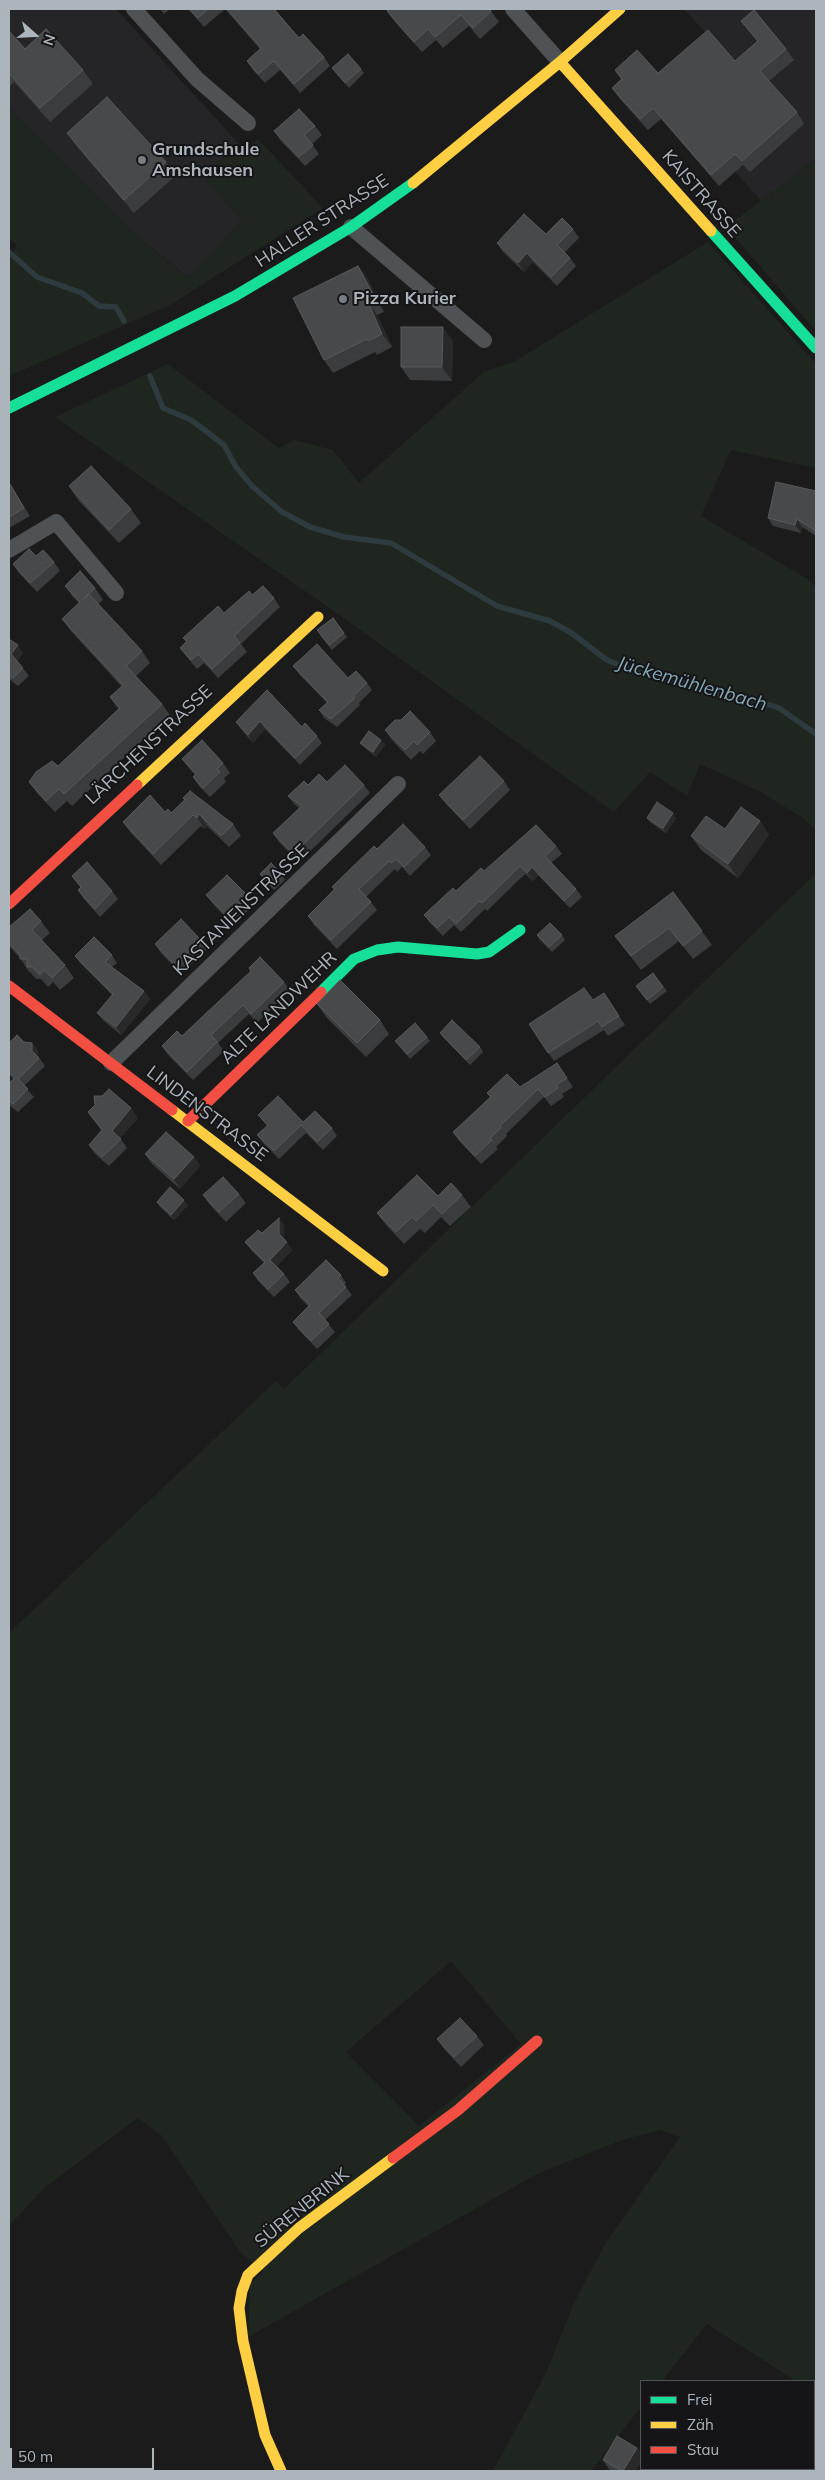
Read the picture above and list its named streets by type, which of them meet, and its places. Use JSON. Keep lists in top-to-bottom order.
{
  "streets": {
    "street": [
      "KAISTRASSE",
      "HALLER STRASSE",
      "LÄRCHENSTRASSE",
      "KASTANIENSTRASSE",
      "ALTE LANDWEHR",
      "LINDENSTRASSE",
      "SÜRENBRINK"
    ]
  },
  "crossings": [
    ["KAISTRASSE", "HALLER STRASSE"],
    ["KASTANIENSTRASSE", "LINDENSTRASSE"],
    ["ALTE LANDWEHR", "LINDENSTRASSE"]
  ],
  "water": ["Jückemühlenbach"],
  "places": ["Grundschule Amshausen", "Pizza Kurier"],
  "legend": ["Frei", "Zäh", "Stau"],
  "scale_bar": "50 m",
  "north": "right"
}
